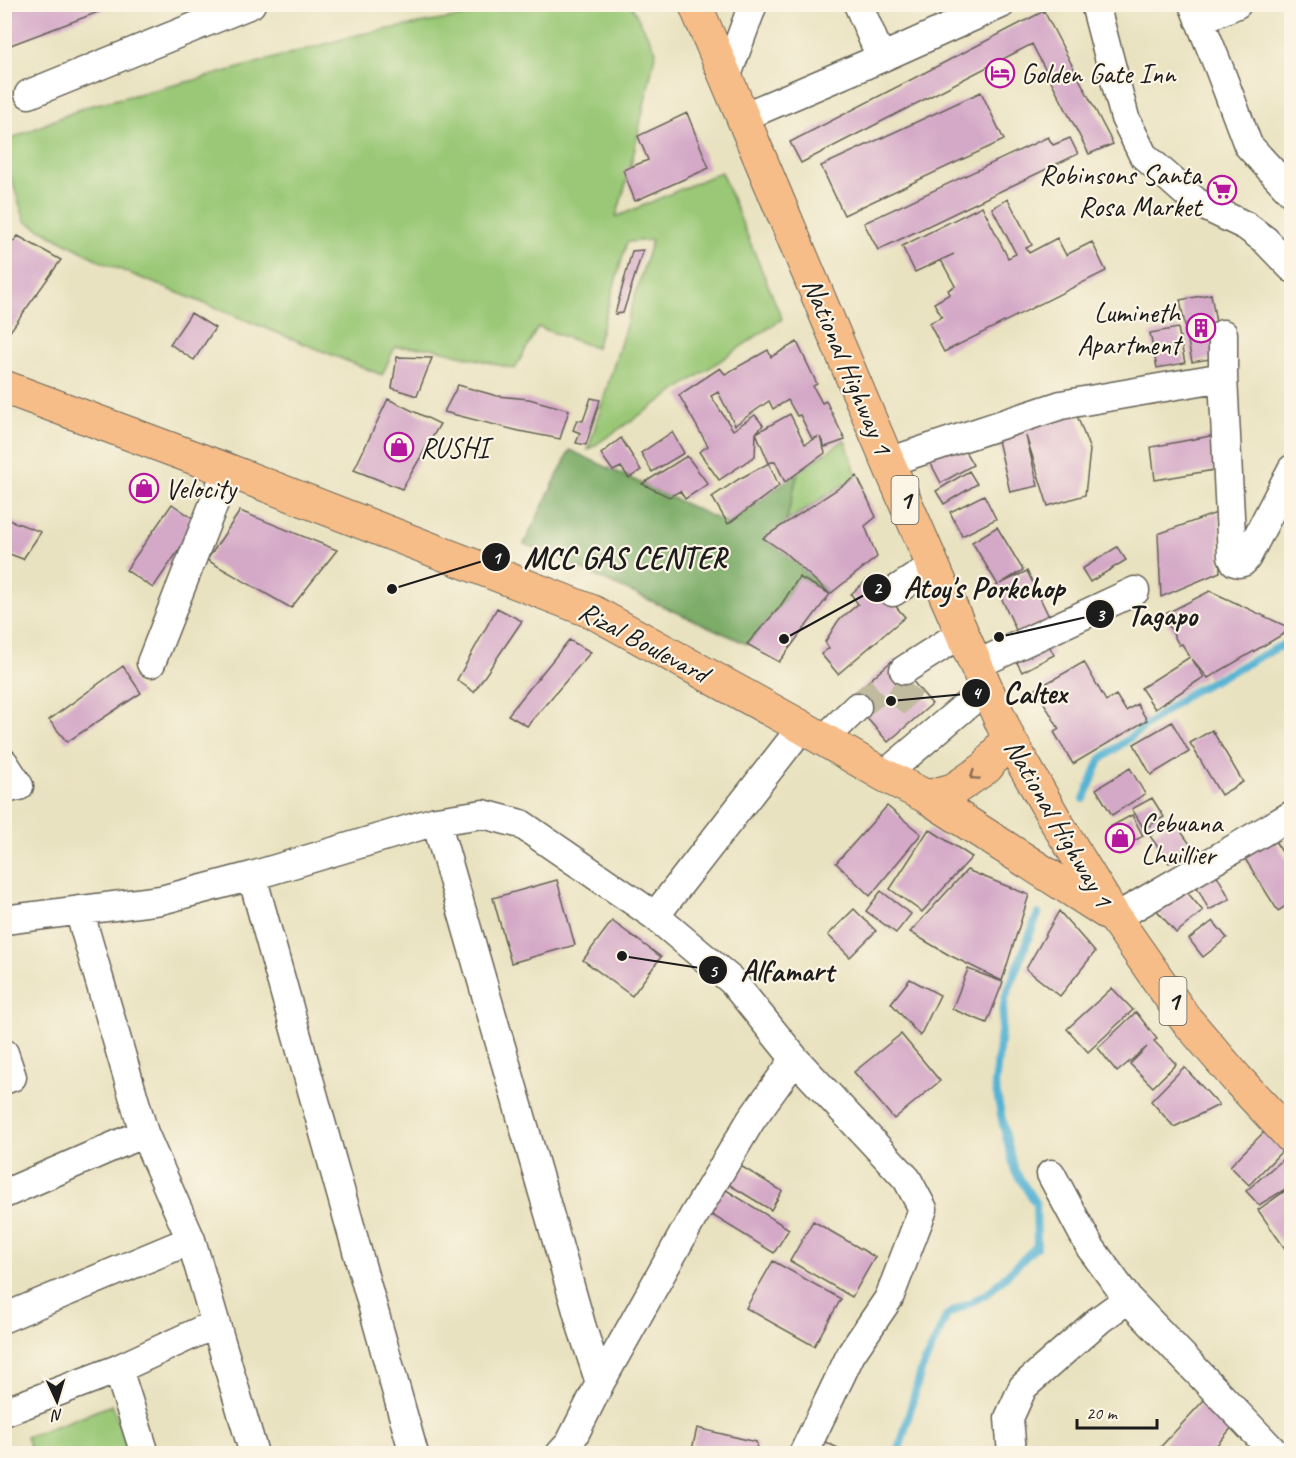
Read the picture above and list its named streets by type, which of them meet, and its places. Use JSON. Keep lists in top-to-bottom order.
{
  "streets": {
    "main road": ["National Highway 1", "1", "Rizal Boulevard"]
  },
  "crossings": [
    ["National Highway 1", "Rizal Boulevard"]
  ],
  "places": {
    "hotel": ["Golden Gate Inn"],
    "supermarket": ["Robinsons Santa Rosa Market"],
    "building": ["Lumineth Apartment"],
    "shop": ["RUSHI", "Velocity", "Cebuana Lhuillier"],
    "other": [
      "MCC GAS CENTER",
      "Tagapo",
      "Atoy's Porkchop",
      "Caltex",
      "Alfamart"
    ]
  },
  "scale_bar": "20 m",
  "north": "bottom"
}
